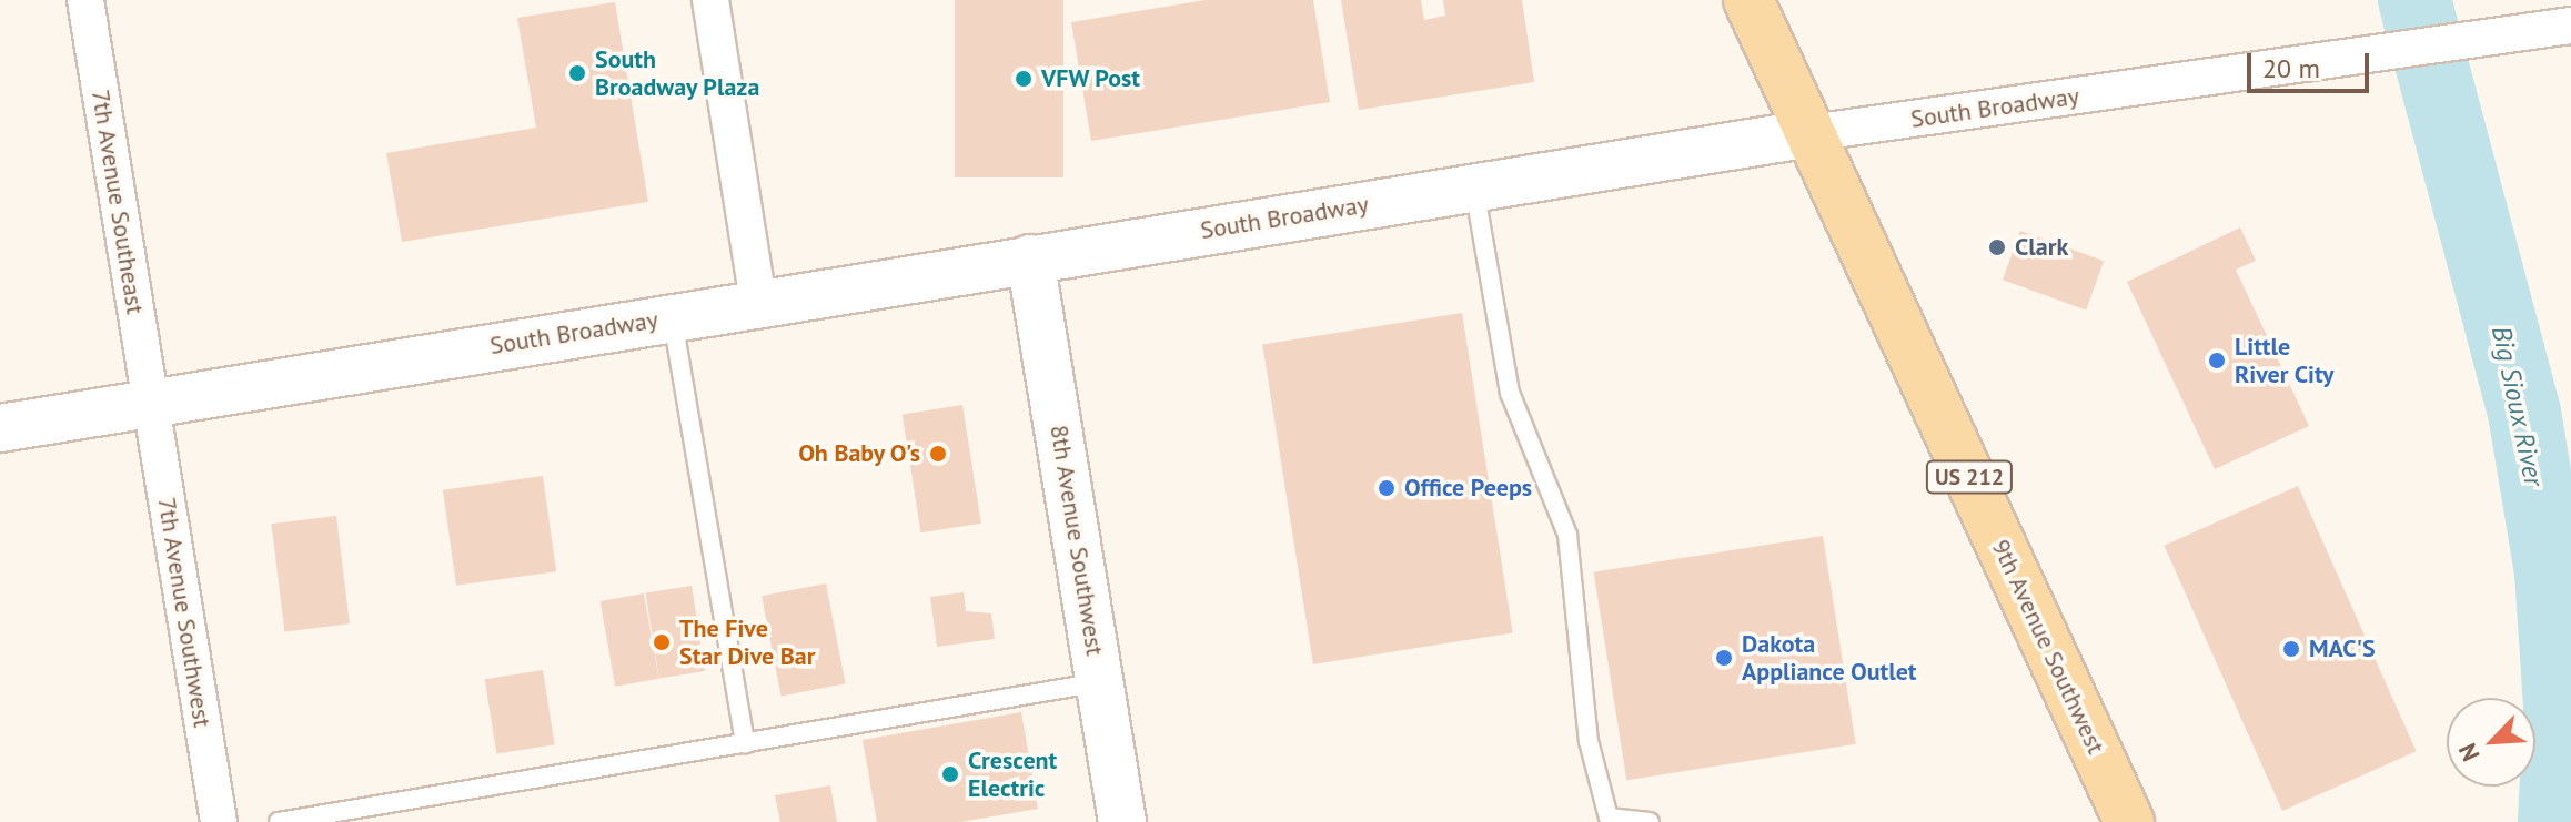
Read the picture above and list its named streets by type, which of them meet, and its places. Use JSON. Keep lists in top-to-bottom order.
{
  "streets": {
    "main road": ["US 212", "9th Avenue Southwest"],
    "street": [
      "South Broadway",
      "7th Avenue Southeast",
      "8th Avenue Southwest",
      "7th Avenue Southwest"
    ]
  },
  "crossings": [
    ["South Broadway", "7th Avenue Southeast"],
    ["South Broadway", "US 212"],
    ["South Broadway", "8th Avenue Southwest"],
    ["South Broadway", "7th Avenue Southwest"],
    ["South Broadway", "9th Avenue Southwest"],
    ["7th Avenue Southeast", "7th Avenue Southwest"],
    ["US 212", "9th Avenue Southwest"]
  ],
  "water": ["Big Sioux River"],
  "places": [
    "South Broadway Plaza",
    "VFW Post",
    "Clark",
    "Little River City",
    "Oh Baby O's",
    "Office Peeps",
    "The Five Star Dive Bar",
    "MAC'S",
    "Dakota Appliance Outlet",
    "Crescent Electric"
  ],
  "scale_bar": "20 m",
  "north": "bottom left"
}
